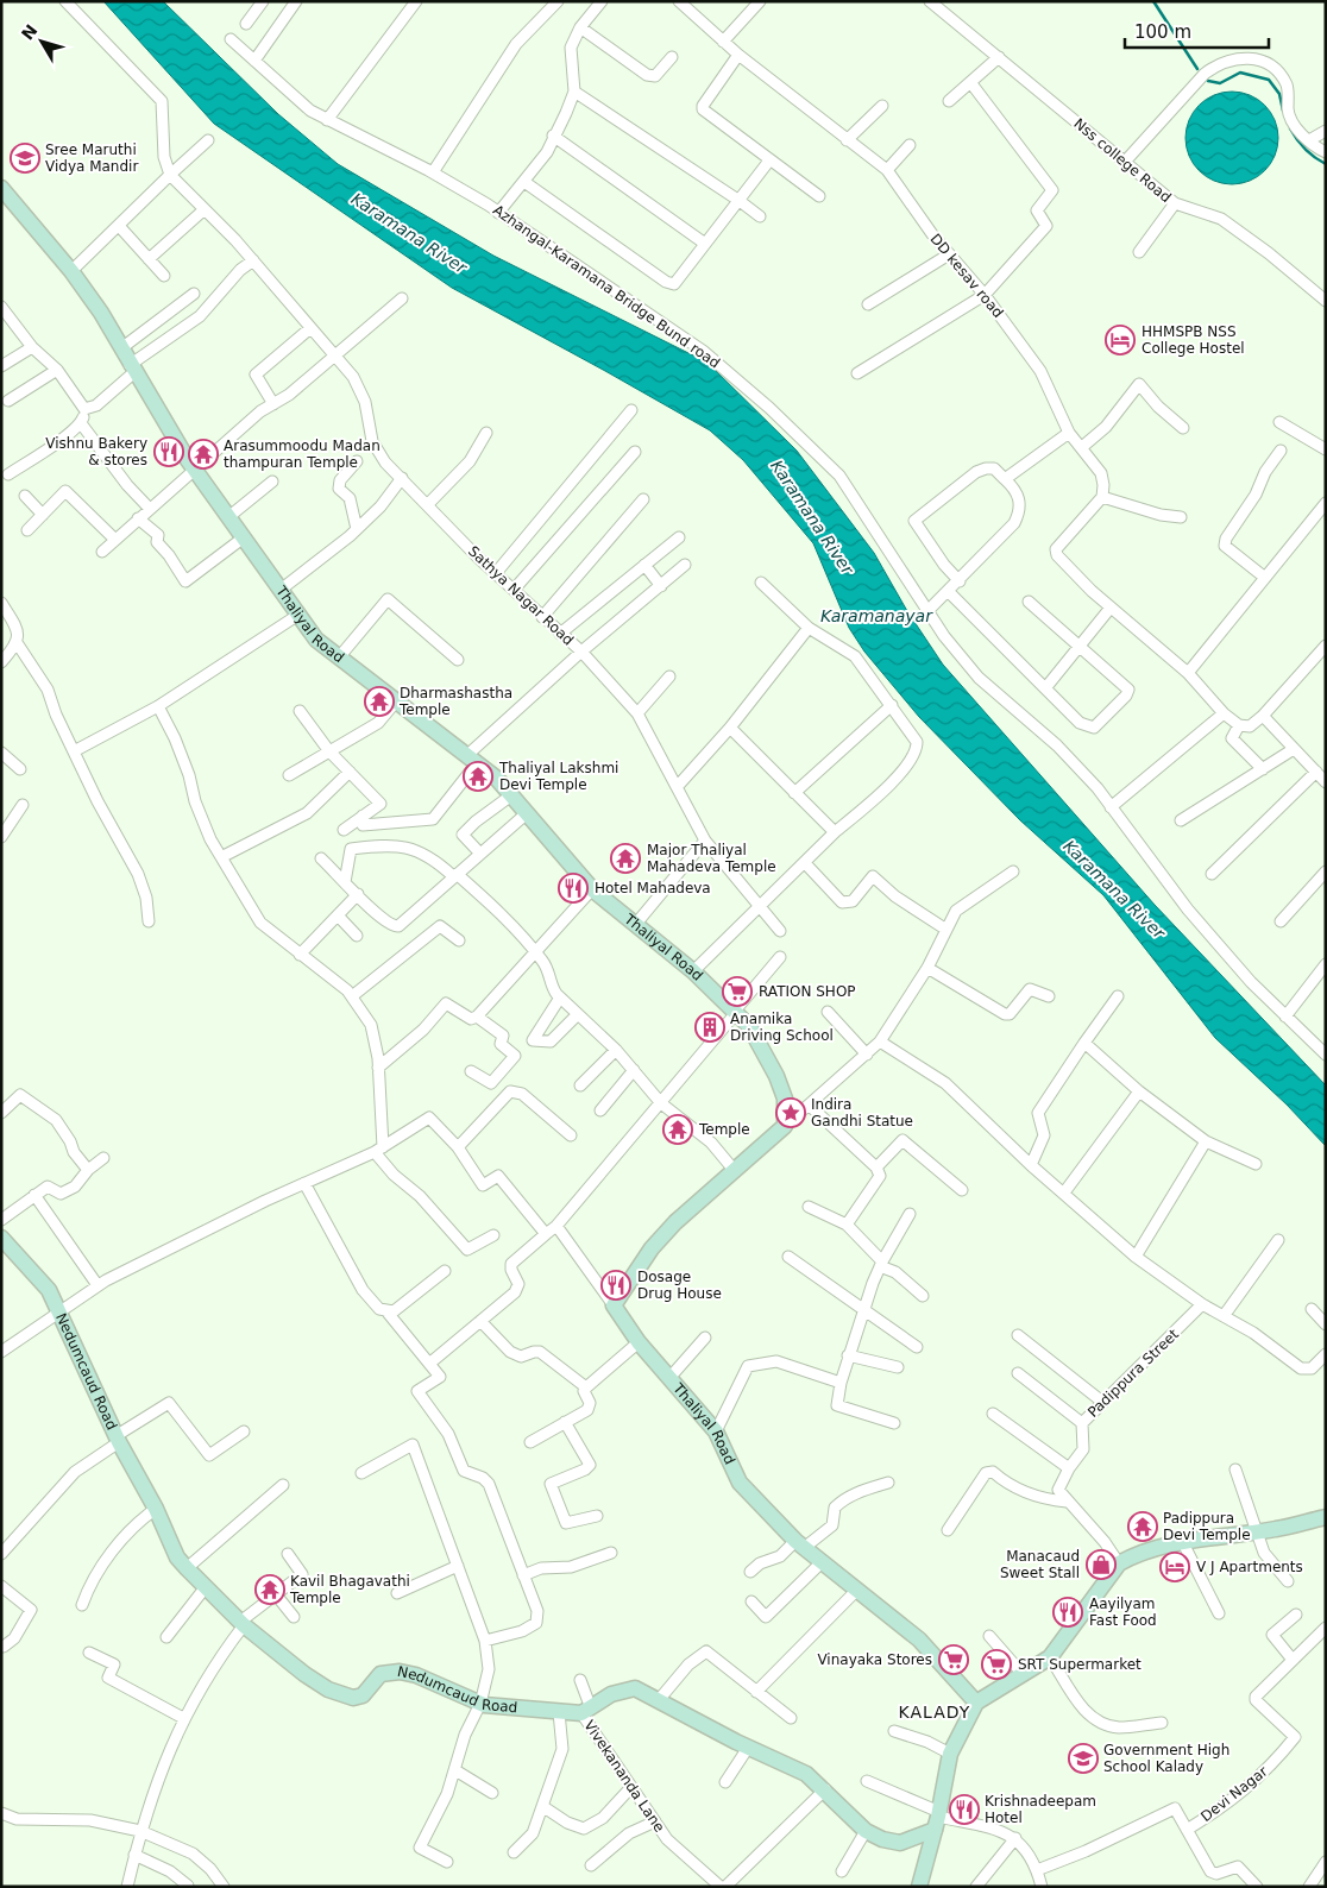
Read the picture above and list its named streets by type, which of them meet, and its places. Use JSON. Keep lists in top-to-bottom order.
{
  "streets": {
    "street": [
      "Nss college Road",
      "DD kesav road",
      "Azhangal-Karamana Bridge Bund road",
      "Sathya Nagar Road",
      "Thaliyal Road",
      "Nedumcaud Road",
      "Padippura Street",
      "Vivekananda Lane",
      "Devi Nagar"
    ]
  },
  "crossings": [
    ["Sathya Nagar Road", "Thaliyal Road"],
    ["Nedumcaud Road", "Vivekananda Lane"]
  ],
  "districts": ["KALADY"],
  "water": ["Karamana River", "Karamanayar"],
  "places": {
    "school or university": ["Sree Maruthi Vidya Mandir", "Government High School Kalady"],
    "hotel": ["HHMSPB NSS College Hostel", "V J Apartments"],
    "restaurant": [
      "Vishnu Bakery & stores",
      "Hotel Mahadeva",
      "Dosage Drug House",
      "Aayilyam Fast Food",
      "Krishnadeepam Hotel"
    ],
    "temple": [
      "Arasummoodu Madan thampuran Temple",
      "Dharmashastha Temple",
      "Thaliyal Lakshmi Devi Temple",
      "Major Thaliyal Mahadeva Temple",
      "Temple",
      "Padippura Devi Temple",
      "Kavil Bhagavathi Temple"
    ],
    "supermarket": ["RATION SHOP", "Vinayaka Stores", "SRT Supermarket"],
    "building": ["Anamika Driving School"],
    "place": ["Indira Gandhi Statue"],
    "shop": ["Manacaud Sweet Stall"]
  },
  "scale_bar": "100 m",
  "north": "top left"
}
